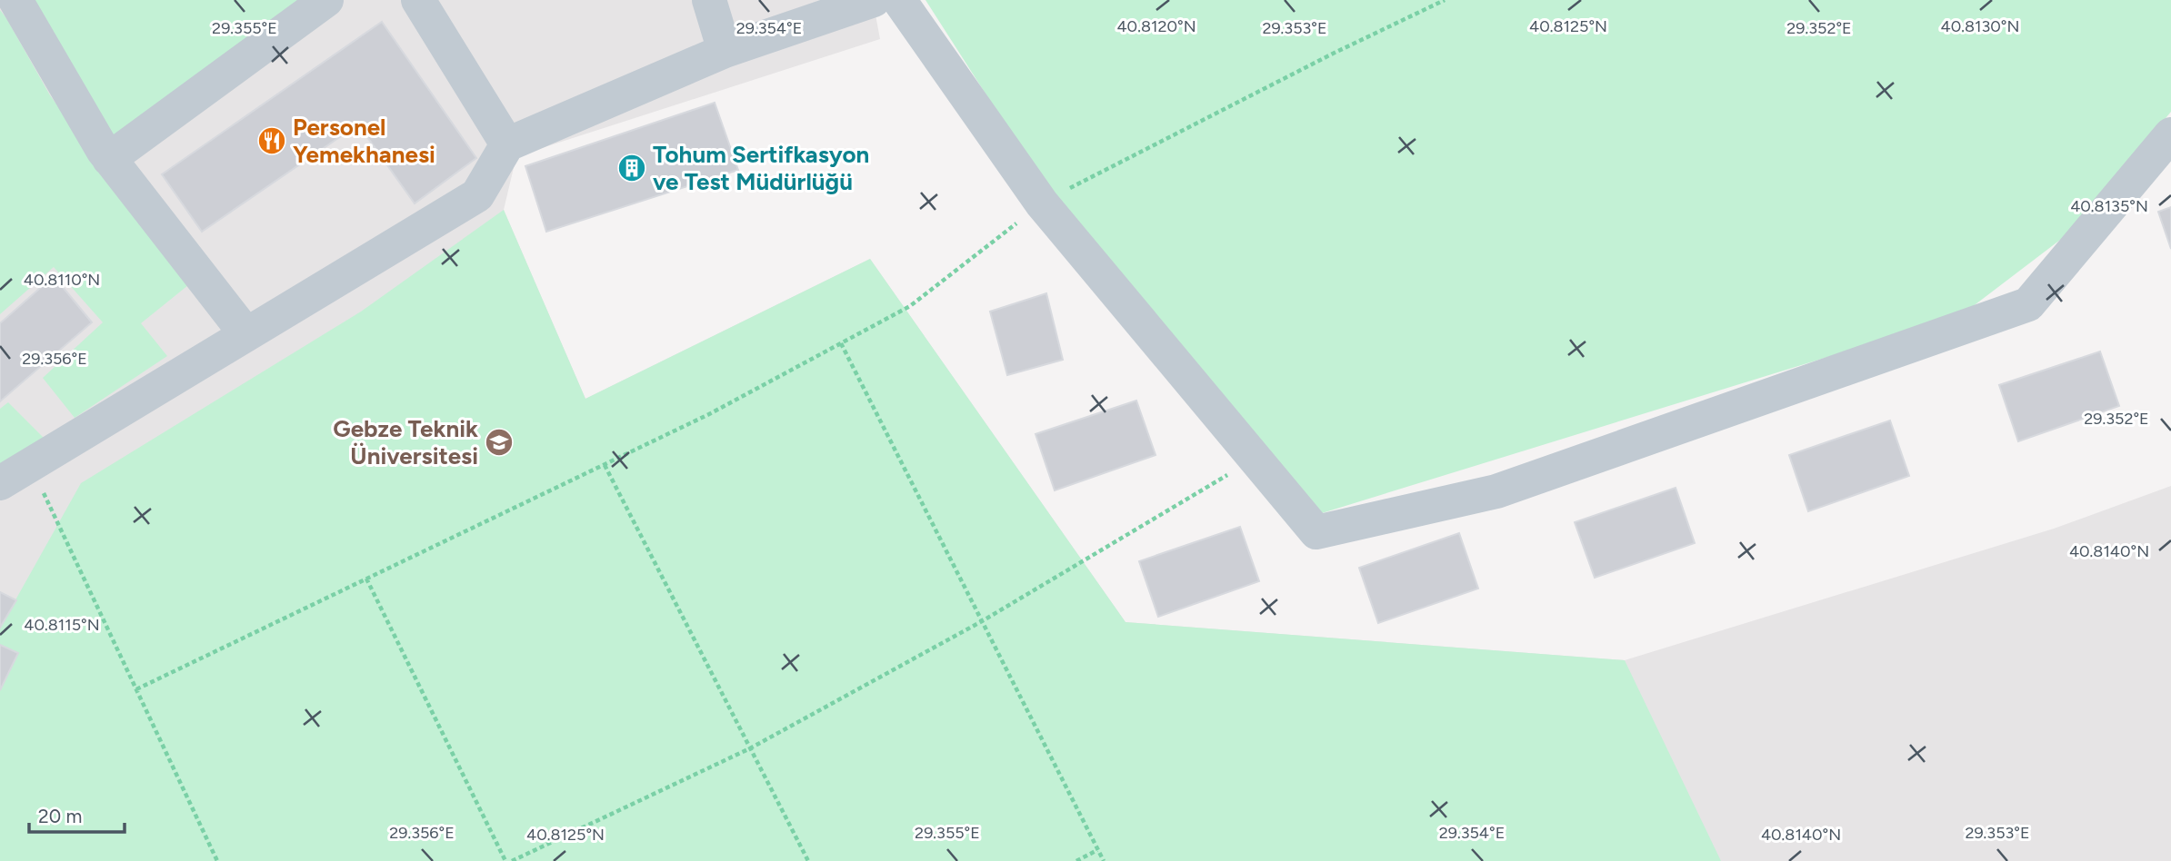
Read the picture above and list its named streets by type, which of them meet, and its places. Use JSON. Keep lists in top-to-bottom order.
{
  "places": {
    "restaurant": ["Personel Yemekhanesi"],
    "building": ["Tohum Sertifkasyon ve Test Müdürlüğü"],
    "school or university": ["Gebze Teknik Üniversitesi"]
  },
  "scale_bar": "20 m",
  "coordinates": [
    "40.8120°N",
    "40.8125°N",
    "40.8130°N",
    "29.352°E",
    "29.355°E",
    "29.354°E",
    "29.353°E",
    "40.8135°N",
    "40.8110°N",
    "29.356°E",
    "40.8140°N",
    "40.8115°N"
  ]
}
